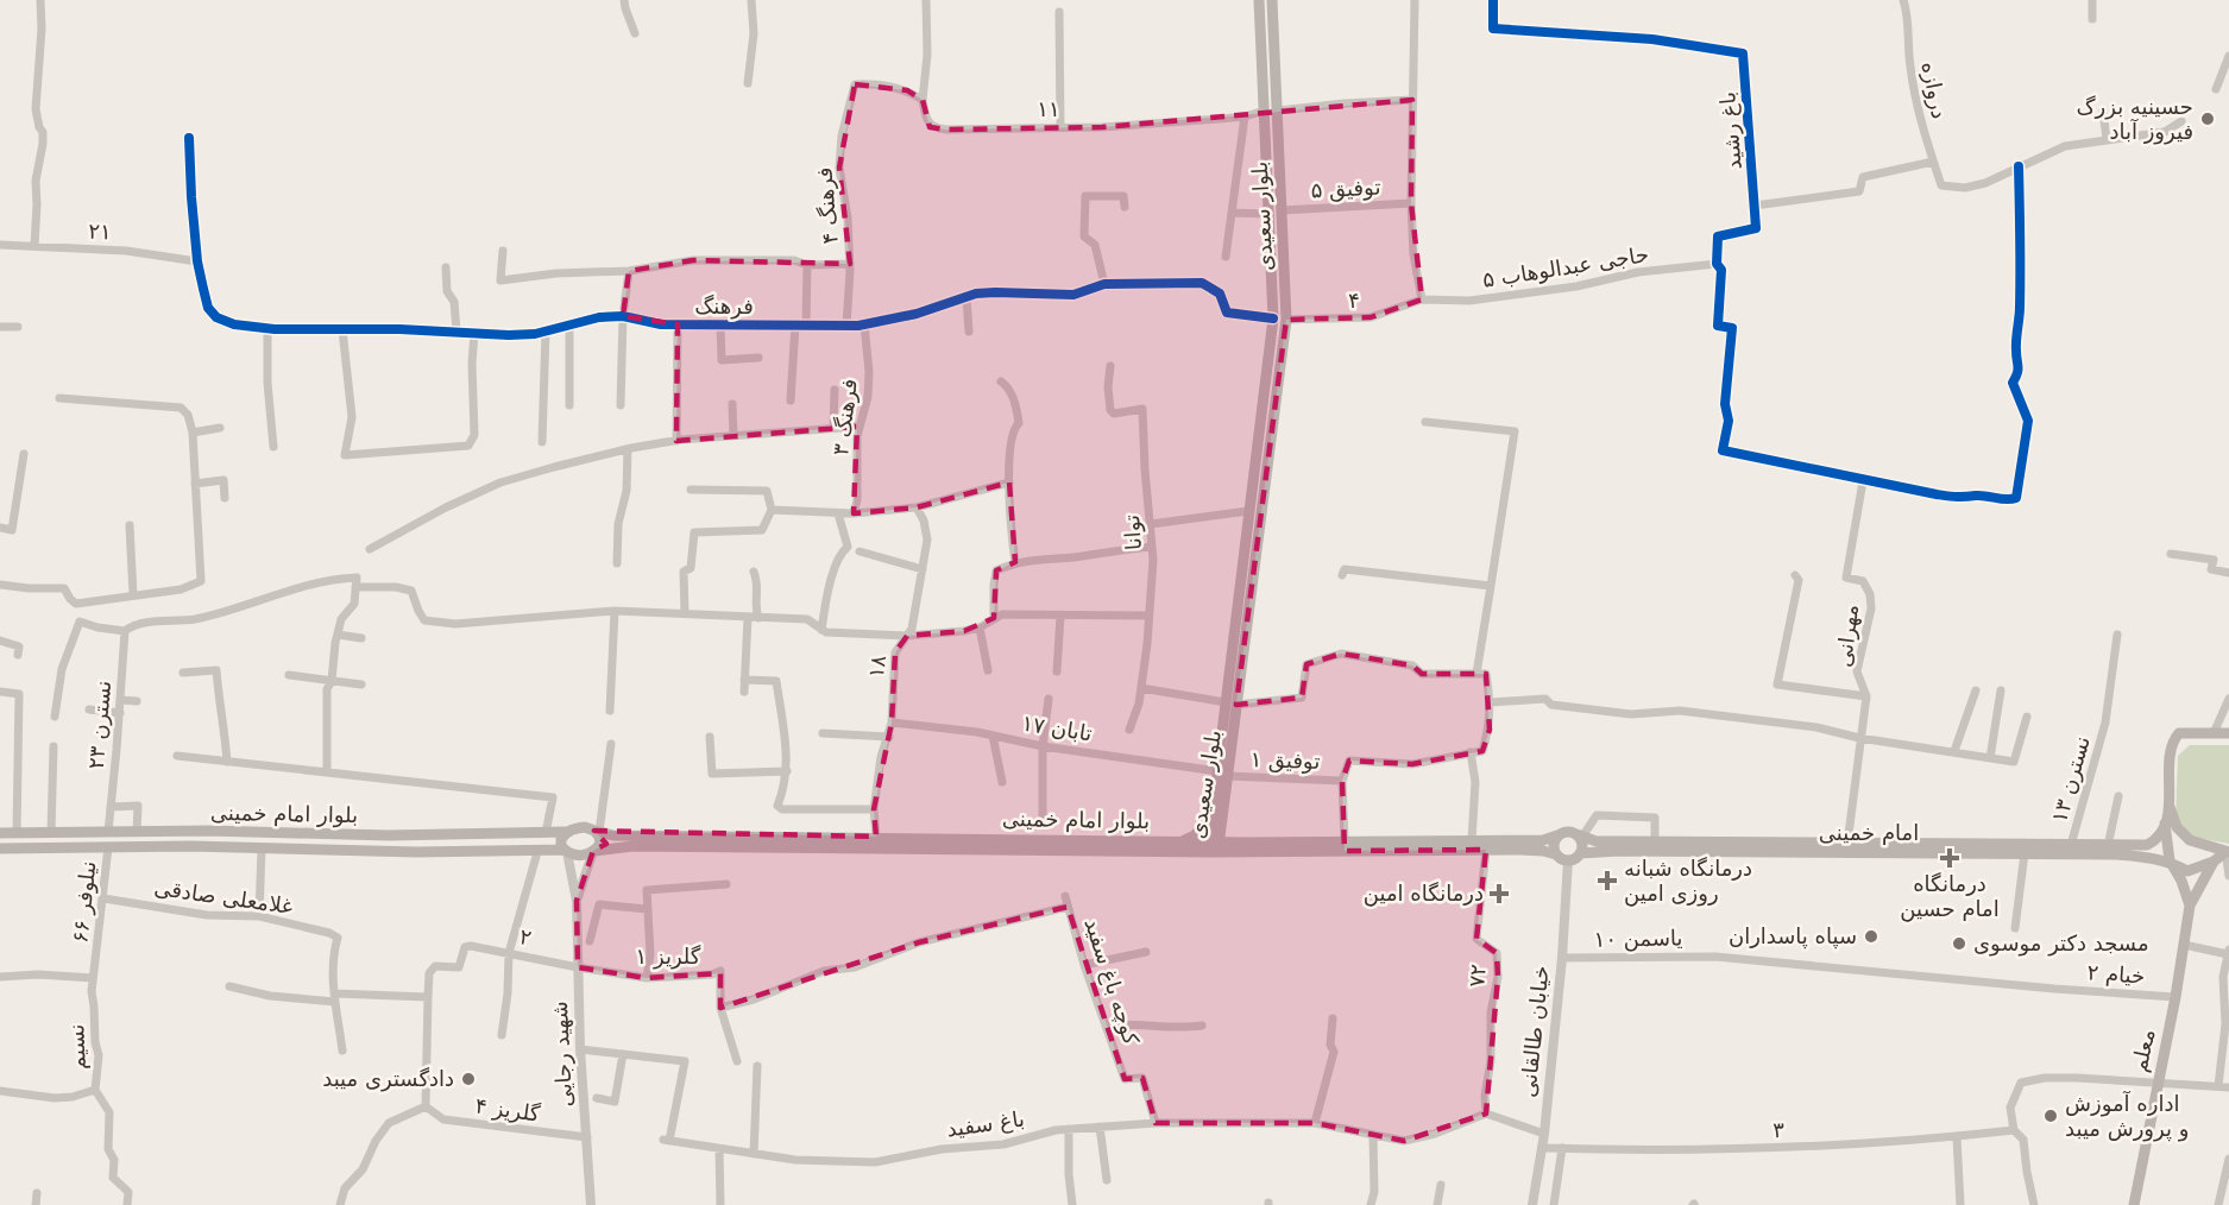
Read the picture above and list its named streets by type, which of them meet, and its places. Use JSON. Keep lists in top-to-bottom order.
{
  "streets": {
    "main road": [
      "بلوار سعیدی",
      "بلوار امام خمینی",
      "امام خمینی",
      "معلم"
    ],
    "street": [
      "دروازه",
      "۱۱",
      "باغ رشید",
      "توفیق ۵",
      "فرهنگ ۴",
      "۲۱",
      "حاجی عبدالوهاب ۵",
      "۴",
      "فرهنگ",
      "فرهنگ ۳",
      "توانا",
      "مهرانی",
      "۱۸",
      "نسترن ۲۳",
      "تابان ۱۷",
      "توفیق ۱",
      "نسترن ۱۳",
      "غلامعلی صادقی",
      "نیلوفر ۶۶",
      "۲",
      "یاسمن ۱۰",
      "گلریز ۱",
      "خیام ۲",
      "۷۲",
      "کوچه باغ سفید",
      "خیابان طالقانی",
      "نسیم",
      "شهید رجایی",
      "گلریز ۴",
      "باغ سفید",
      "۳"
    ]
  },
  "crossings": [
    ["۱۱", "فرهنگ ۴"],
    ["۱۱", "بلوار سعیدی"],
    ["توفیق ۵", "بلوار سعیدی"],
    ["فرهنگ ۴", "فرهنگ"],
    ["بلوار سعیدی", "۴"],
    ["بلوار سعیدی", "فرهنگ"],
    ["بلوار سعیدی", "تابان ۱۷"],
    ["بلوار سعیدی", "توفیق ۱"],
    ["بلوار سعیدی", "بلوار امام خمینی"],
    ["۲۱", "فرهنگ"],
    ["حاجی عبدالوهاب ۵", "۴"],
    ["فرهنگ", "فرهنگ ۳"],
    ["مهرانی", "امام خمینی"],
    ["۱۸", "تابان ۱۷"],
    ["۱۸", "بلوار امام خمینی"],
    ["نسترن ۲۳", "بلوار امام خمینی"],
    ["تابان ۱۷", "توفیق ۱"],
    ["نسترن ۱۳", "امام خمینی"],
    ["بلوار امام خمینی", "امام خمینی"],
    ["بلوار امام خمینی", "نیلوفر ۶۶"],
    ["بلوار امام خمینی", "۷۲"],
    ["بلوار امام خمینی", "خیابان طالقانی"],
    ["امام خمینی", "خیابان طالقانی"],
    ["غلامعلی صادقی", "نیلوفر ۶۶"],
    ["نیلوفر ۶۶", "نسیم"],
    ["۲", "گلریز ۱"],
    ["۲", "شهید رجایی"],
    ["یاسمن ۱۰", "خیام ۲"],
    ["یاسمن ۱۰", "خیابان طالقانی"],
    ["گلریز ۱", "شهید رجایی"],
    ["خیام ۲", "معلم"],
    ["۷۲", "باغ سفید"],
    ["کوچه باغ سفید", "باغ سفید"],
    ["خیابان طالقانی", "۳"],
    ["شهید رجایی", "گلریز ۴"]
  ],
  "places": {
    "other": [
      "حسینیه بزرگ فیروز آباد",
      "سپاه پاسداران",
      "مسجد دکتر موسوی",
      "دادگستری میبد",
      "اداره آموزش و پرورش میبد"
    ],
    "health": ["درمانگاه امام حسین", "درمانگاه شبانه روزی امین", "درمانگاه امین"]
  }
}
